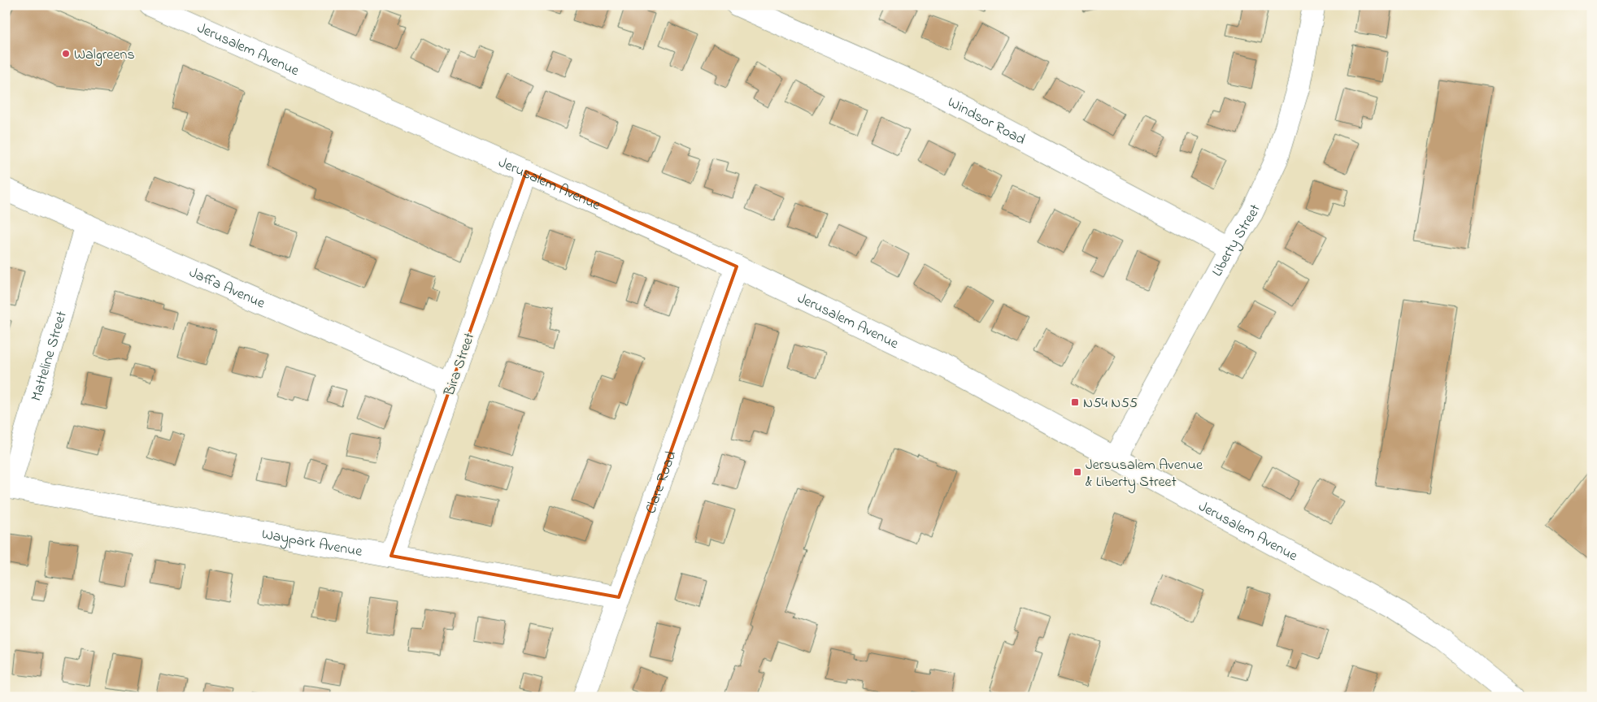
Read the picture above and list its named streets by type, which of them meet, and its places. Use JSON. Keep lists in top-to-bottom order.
{
  "streets": {
    "street": [
      "Jerusalem Avenue",
      "Windsor Road",
      "Liberty Street",
      "Jaffa Avenue",
      "Matteline Street",
      "Bira Street",
      "Clare Road",
      "Waypark Avenue"
    ]
  },
  "crossings": [
    ["Jerusalem Avenue", "Liberty Street"],
    ["Jerusalem Avenue", "Bira Street"],
    ["Jerusalem Avenue", "Clare Road"],
    ["Windsor Road", "Liberty Street"],
    ["Jaffa Avenue", "Matteline Street"],
    ["Jaffa Avenue", "Bira Street"],
    ["Matteline Street", "Waypark Avenue"],
    ["Bira Street", "Waypark Avenue"],
    ["Clare Road", "Waypark Avenue"]
  ],
  "places": {
    "other": ["Walgreens"],
    "transit": ["N54 N55", "Jersusalem Avenue & Liberty Street"]
  }
}
